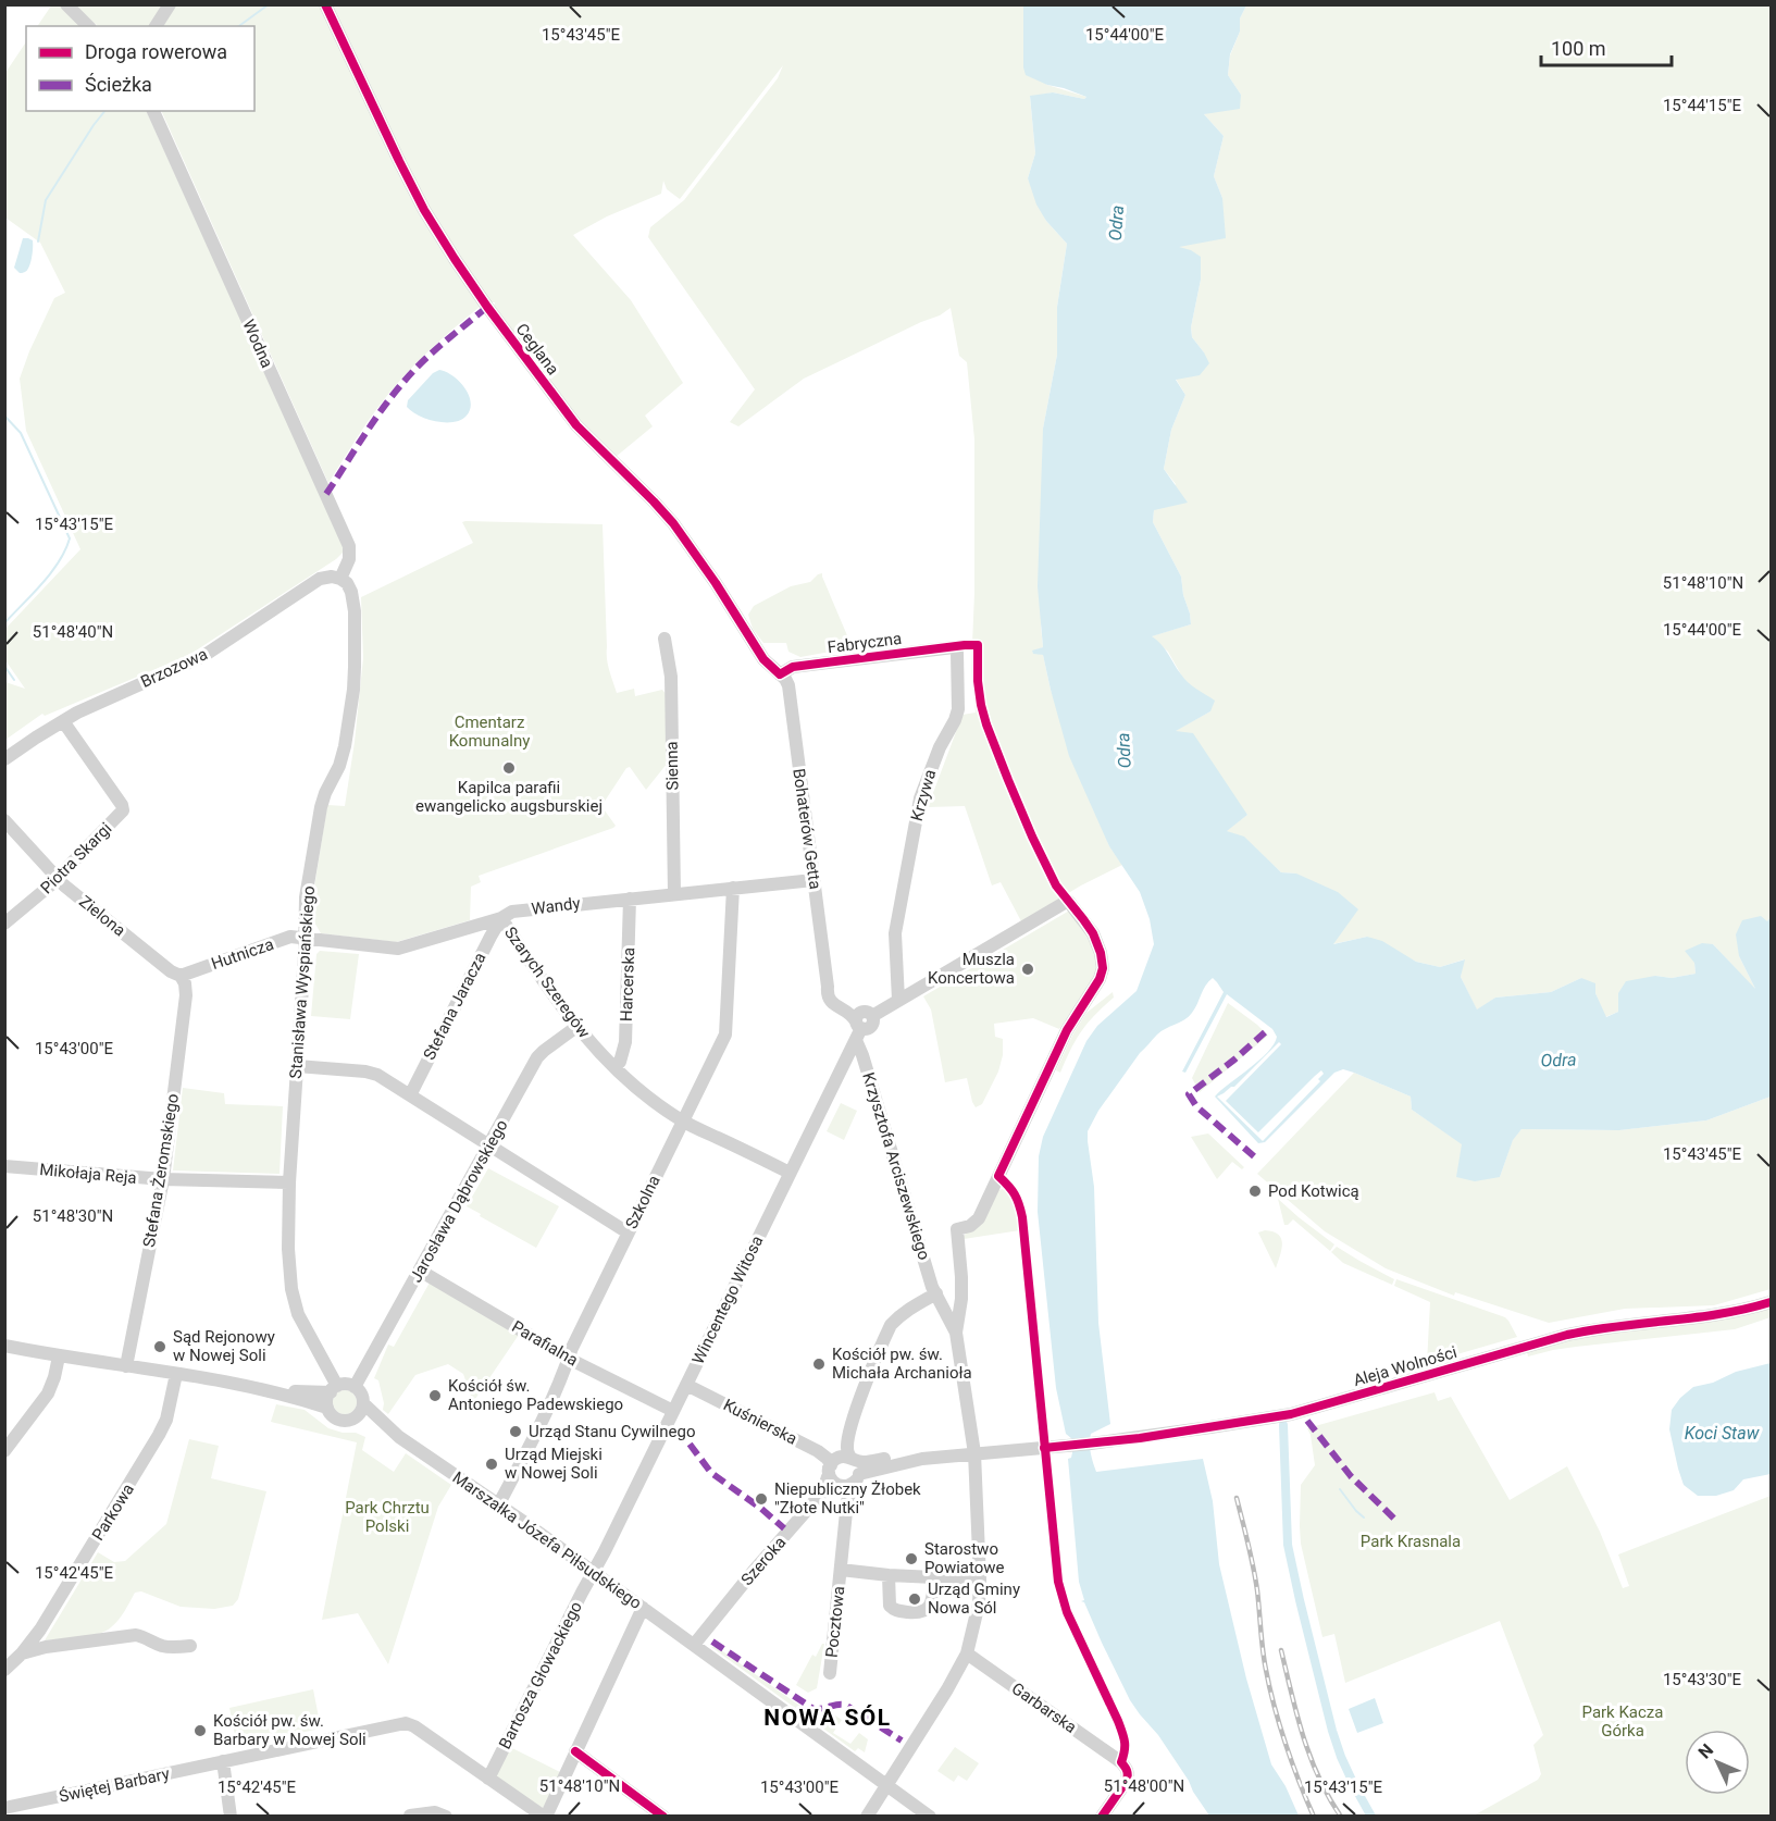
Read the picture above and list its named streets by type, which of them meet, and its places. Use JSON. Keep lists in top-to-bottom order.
{
  "streets": {
    "street": [
      "Wodna",
      "Ceglana",
      "Fabryczna",
      "Brzozowa",
      "Sienna",
      "Krzywa",
      "Bohaterów Getta",
      "Piotra Skargi",
      "Wandy",
      "Zielona",
      "Hutnicza",
      "Stanisława Wyspiańskiego",
      "Szarych Szeregów",
      "Harcerska",
      "Stefana Jaracza",
      "Krzysztofa Arciszewskiego",
      "Stefana Żeromskiego",
      "Mikołaja Reja",
      "Jarosława Dąbrowskiego",
      "Szkolna",
      "Wincentego Witosa",
      "Parafialna",
      "Aleja Wolności",
      "Kuśnierska",
      "Parkowa",
      "Marszałka Józefa Piłsudskiego",
      "Szeroka",
      "Pocztowa",
      "Bartosza Głowackiego",
      "Garbarska",
      "Świętej Barbary"
    ]
  },
  "crossings": [
    ["Wodna", "Brzozowa"],
    ["Wodna", "Stanisława Wyspiańskiego"],
    ["Ceglana", "Fabryczna"],
    ["Ceglana", "Bohaterów Getta"],
    ["Fabryczna", "Krzywa"],
    ["Fabryczna", "Bohaterów Getta"],
    ["Brzozowa", "Piotra Skargi"],
    ["Brzozowa", "Stanisława Wyspiańskiego"],
    ["Sienna", "Wandy"],
    ["Bohaterów Getta", "Wandy"],
    ["Bohaterów Getta", "Krzysztofa Arciszewskiego"],
    ["Bohaterów Getta", "Wincentego Witosa"],
    ["Piotra Skargi", "Zielona"],
    ["Wandy", "Hutnicza"],
    ["Wandy", "Stanisława Wyspiańskiego"],
    ["Wandy", "Szarych Szeregów"],
    ["Wandy", "Harcerska"],
    ["Wandy", "Stefana Jaracza"],
    ["Wandy", "Szkolna"],
    ["Zielona", "Hutnicza"],
    ["Zielona", "Stefana Żeromskiego"],
    ["Hutnicza", "Stanisława Wyspiańskiego"],
    ["Hutnicza", "Stefana Żeromskiego"],
    ["Stanisława Wyspiańskiego", "Mikołaja Reja"],
    ["Stanisława Wyspiańskiego", "Jarosława Dąbrowskiego"],
    ["Stanisława Wyspiańskiego", "Marszałka Józefa Piłsudskiego"],
    ["Szarych Szeregów", "Harcerska"],
    ["Szarych Szeregów", "Stefana Jaracza"],
    ["Szarych Szeregów", "Jarosława Dąbrowskiego"],
    ["Szarych Szeregów", "Szkolna"],
    ["Szarych Szeregów", "Wincentego Witosa"],
    ["Krzysztofa Arciszewskiego", "Wincentego Witosa"],
    ["Krzysztofa Arciszewskiego", "Pocztowa"],
    ["Stefana Żeromskiego", "Mikołaja Reja"],
    ["Jarosława Dąbrowskiego", "Parafialna"],
    ["Jarosława Dąbrowskiego", "Marszałka Józefa Piłsudskiego"],
    ["Szkolna", "Parafialna"],
    ["Szkolna", "Marszałka Józefa Piłsudskiego"],
    ["Wincentego Witosa", "Parafialna"],
    ["Wincentego Witosa", "Kuśnierska"],
    ["Wincentego Witosa", "Marszałka Józefa Piłsudskiego"],
    ["Wincentego Witosa", "Bartosza Głowackiego"],
    ["Aleja Wolności", "Pocztowa"],
    ["Kuśnierska", "Szeroka"],
    ["Marszałka Józefa Piłsudskiego", "Szeroka"],
    ["Marszałka Józefa Piłsudskiego", "Bartosza Głowackiego"],
    ["Bartosza Głowackiego", "Świętej Barbary"]
  ],
  "districts": ["NOWA SÓL"],
  "water": ["Odra", "Koci Staw"],
  "parks": [
    "Cmentarz Komunalny",
    "Park Chrztu Polski",
    "Park Krasnala",
    "Park Kacza Górka"
  ],
  "places": [
    "Kapilca parafii ewangelicko augsburskiej",
    "Muszla Koncertowa",
    "Pod Kotwicą",
    "Sąd Rejonowy w Nowej Soli",
    "Kościół pw. św. Michała Archanioła",
    "Kościół św. Antoniego Padewskiego",
    "Urząd Stanu Cywilnego",
    "Urząd Miejski w Nowej Soli",
    "Niepubliczny Żłobek \"Złote Nutki\"",
    "Starostwo Powiatowe",
    "Urząd Gminy Nowa Sól",
    "Kościół pw. św. Barbary w Nowej Soli"
  ],
  "legend": ["Droga rowerowa", "Ścieżka"],
  "scale_bar": "100 m",
  "north": "top left",
  "coordinates": [
    "15°43'45\"E",
    "15°44'00\"E",
    "15°44'15\"E",
    "15°43'15\"E",
    "51°48'10\"N",
    "51°48'40\"N",
    "15°43'00\"E",
    "51°48'30\"N",
    "15°42'45\"E",
    "15°43'30\"E",
    "51°48'00\"N"
  ]
}
